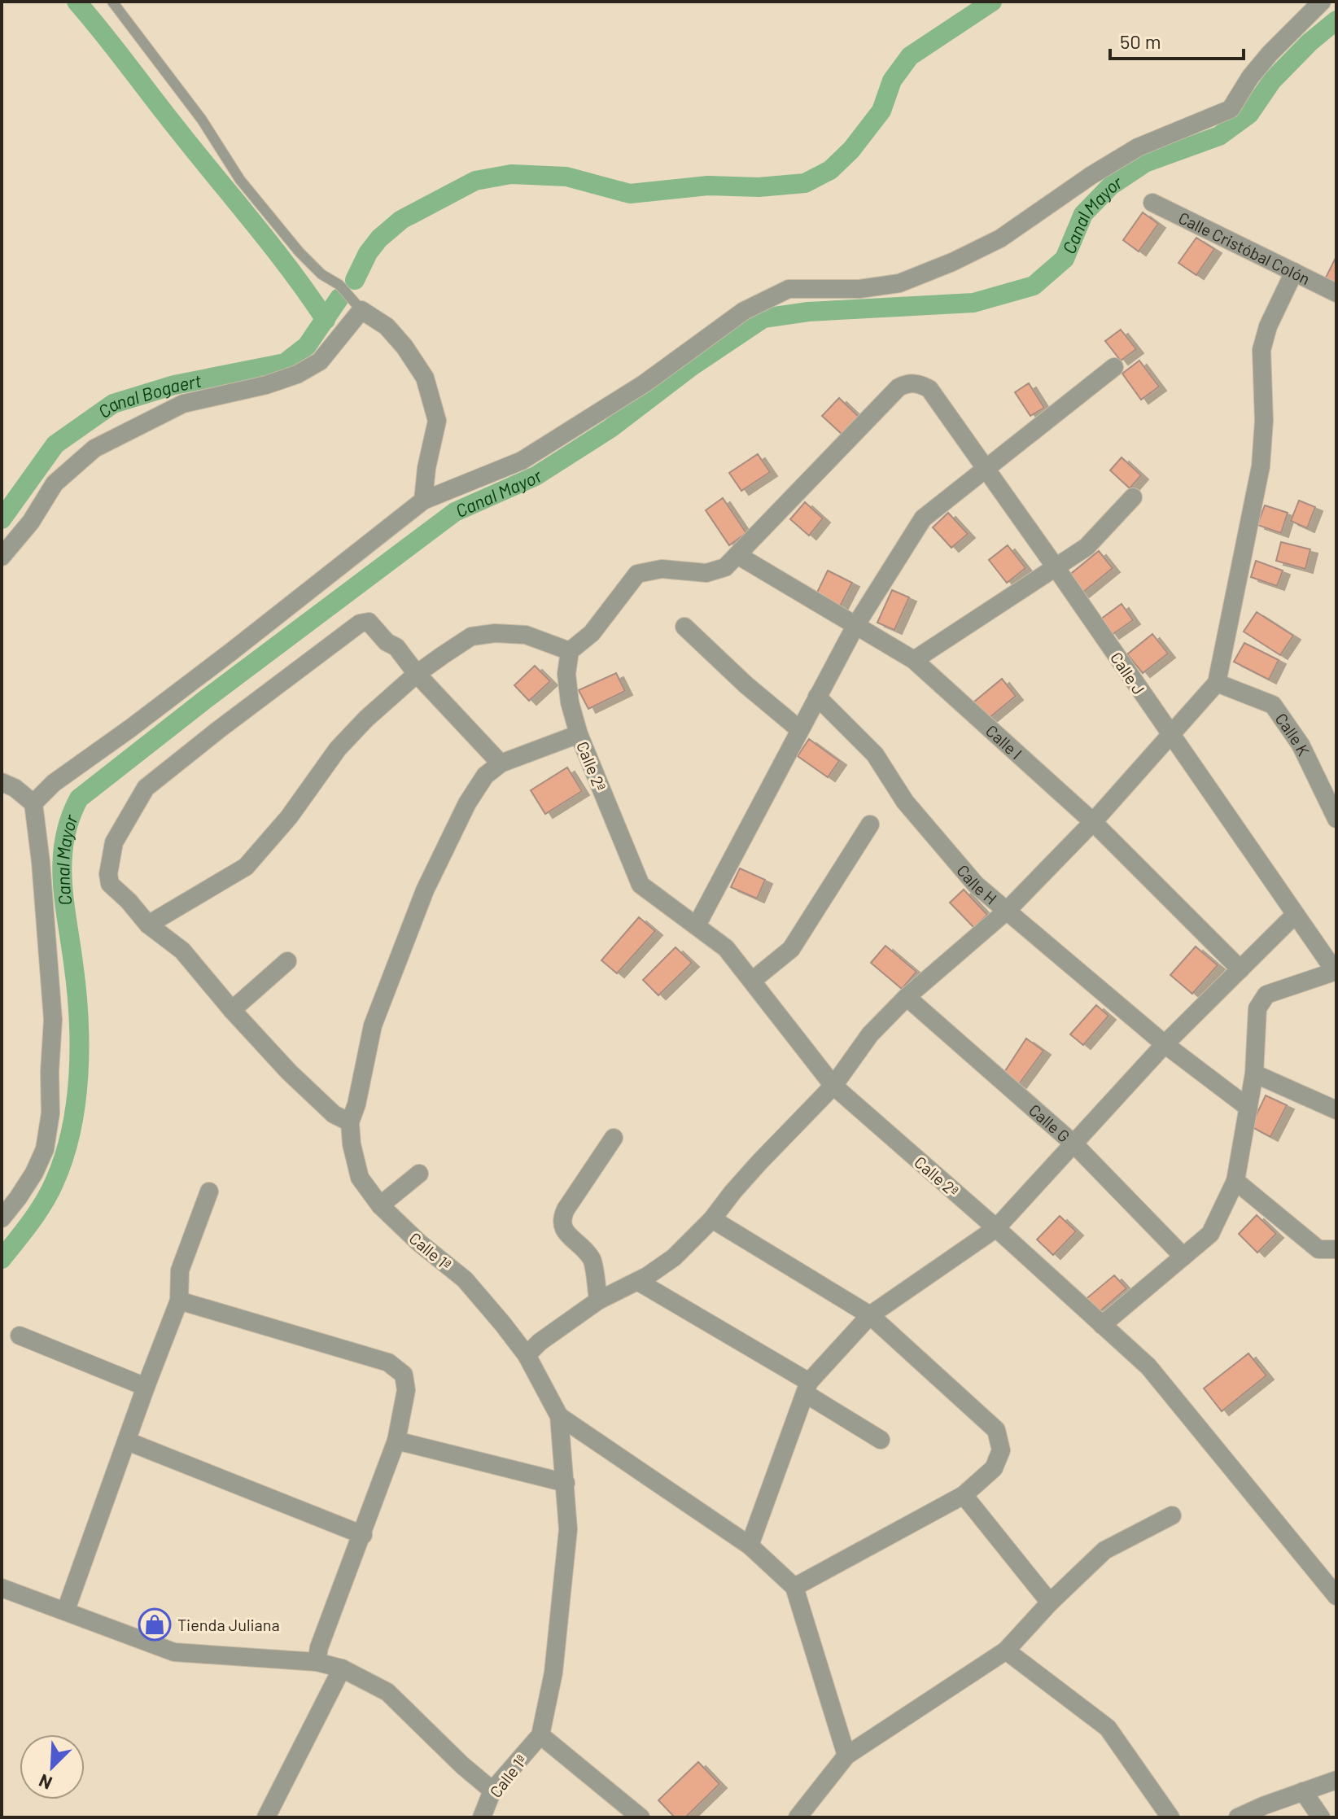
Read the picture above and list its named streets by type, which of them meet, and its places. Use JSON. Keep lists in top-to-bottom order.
{
  "streets": {
    "street": [
      "Calle Cristóbal Colón",
      "Calle J",
      "Calle K",
      "Calle I",
      "Calle 2ª",
      "Calle H",
      "Calle G",
      "Calle 1ª"
    ]
  },
  "crossings": [
    ["Calle J", "Calle I"],
    ["Calle 2ª", "Calle 1ª"]
  ],
  "water": ["Canal Mayor", "Canal Bogaert"],
  "places": {
    "shop": ["Tienda Juliana"]
  },
  "scale_bar": "50 m",
  "north": "bottom left"
}
